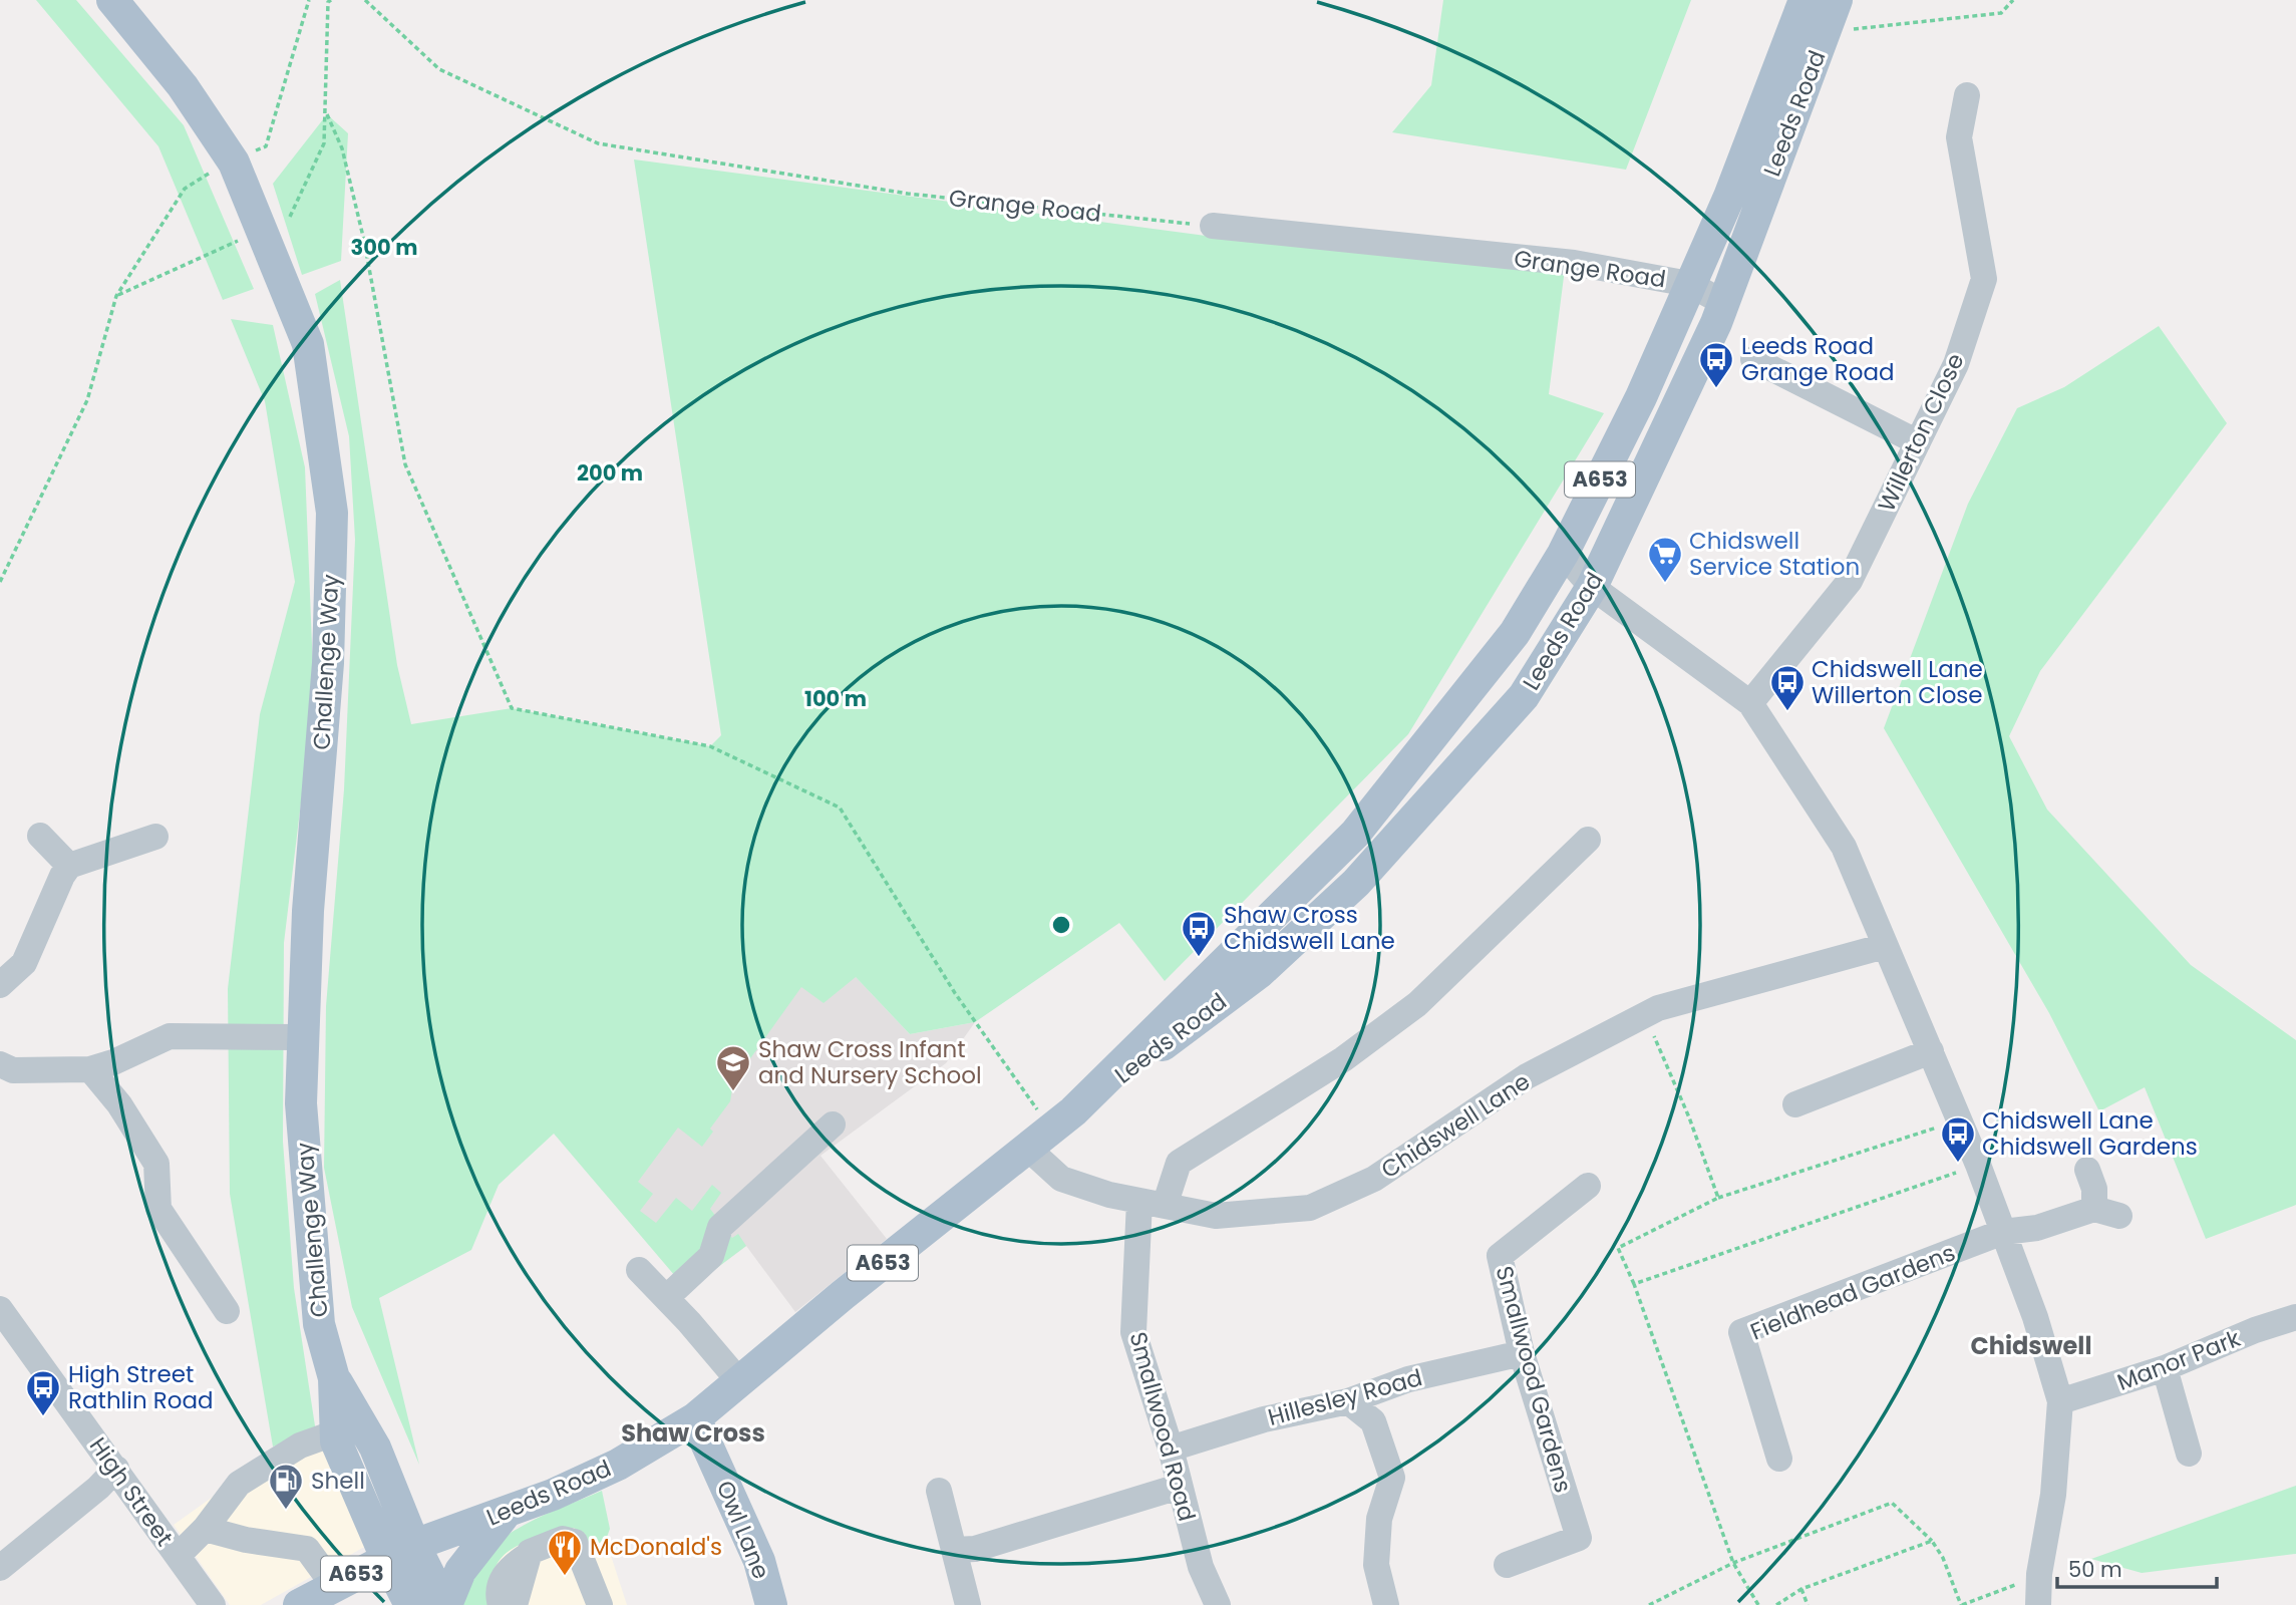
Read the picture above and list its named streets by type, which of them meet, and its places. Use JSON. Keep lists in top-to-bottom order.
{
  "streets": {
    "main road": [
      "Leeds Road",
      "A653",
      "Challenge Way",
      "Owl Lane"
    ],
    "street": [
      "Grange Road",
      "Willerton Close",
      "Chidswell Lane",
      "Fieldhead Gardens",
      "Manor Park",
      "Smallwood Gardens",
      "Hillesley Road",
      "Smallwood Road",
      "High Street"
    ]
  },
  "crossings": [
    ["Leeds Road", "Grange Road"],
    ["Leeds Road", "Challenge Way"],
    ["Leeds Road", "Chidswell Lane"],
    ["Leeds Road", "Owl Lane"],
    ["Chidswell Lane", "Smallwood Road"],
    ["Smallwood Gardens", "Hillesley Road"],
    ["Hillesley Road", "Smallwood Road"]
  ],
  "districts": ["Chidswell", "Shaw Cross"],
  "places": {
    "bus stop": [
      "Leeds Road Grange Road",
      "Chidswell Lane Willerton Close",
      "Shaw Cross Chidswell Lane",
      "Chidswell Lane Chidswell Gardens",
      "High Street Rathlin Road"
    ],
    "supermarket": ["Chidswell Service Station"],
    "school or university": ["Shaw Cross Infant and Nursery School"],
    "fuel station": ["Shell"],
    "restaurant": ["McDonald's"]
  },
  "scale_bar": "50 m",
  "rings": ["300 m", "200 m", "100 m"]
}
